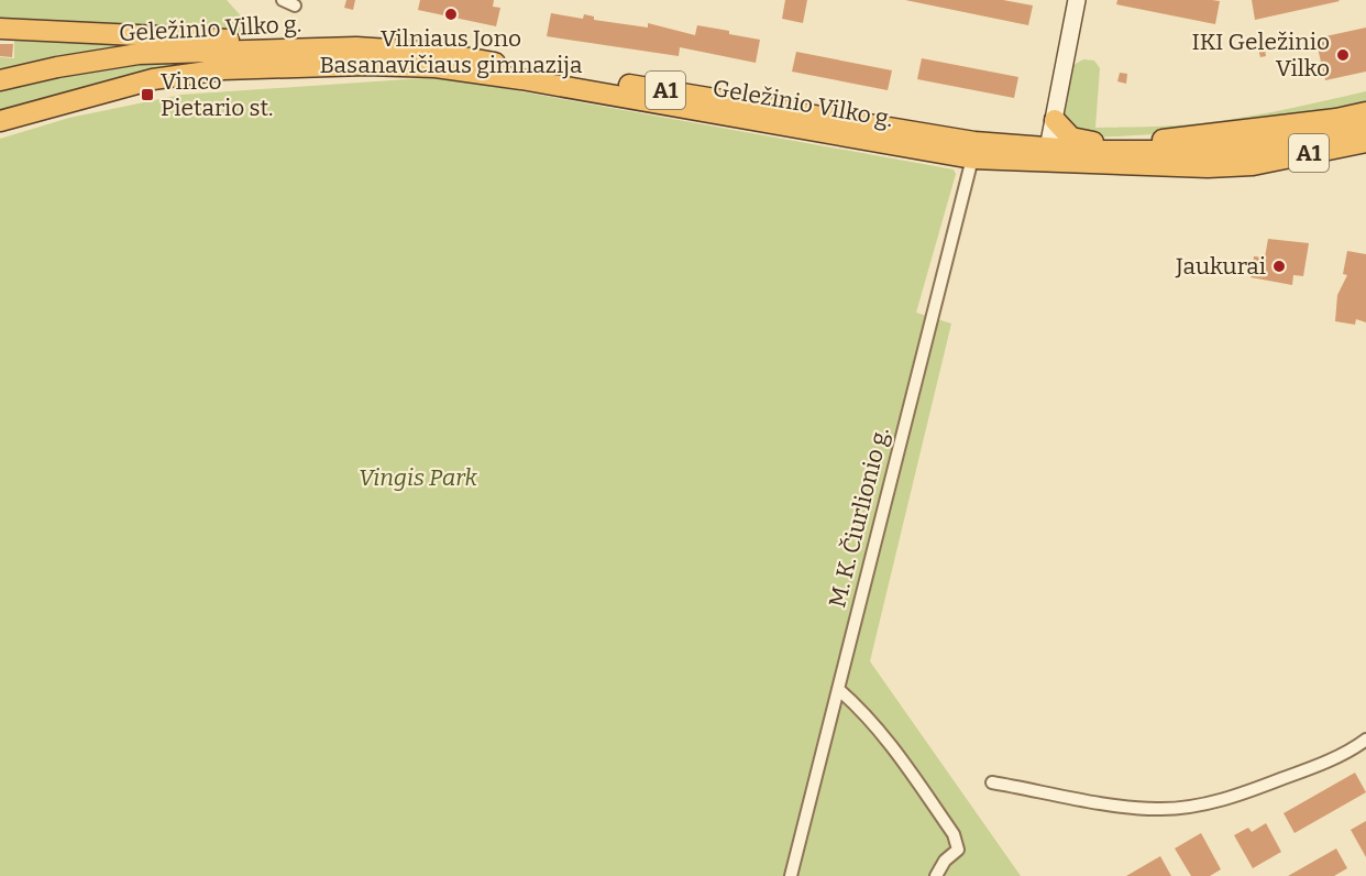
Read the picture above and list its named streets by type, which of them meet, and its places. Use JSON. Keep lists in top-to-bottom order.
{
  "streets": {
    "highway": ["Geležinio Vilko g.", "A1"],
    "street": ["M. K. Čiurlionio g."]
  },
  "crossings": [
    ["Geležinio Vilko g.", "M. K. Čiurlionio g."]
  ],
  "parks": ["Vingis Park"],
  "places": {
    "other": ["Vilniaus Jono Basanavičiaus gimnazija", "IKI Geležinio Vilko", "Jaukurai"],
    "transit": ["Vinco Pietario st."]
  }
}
